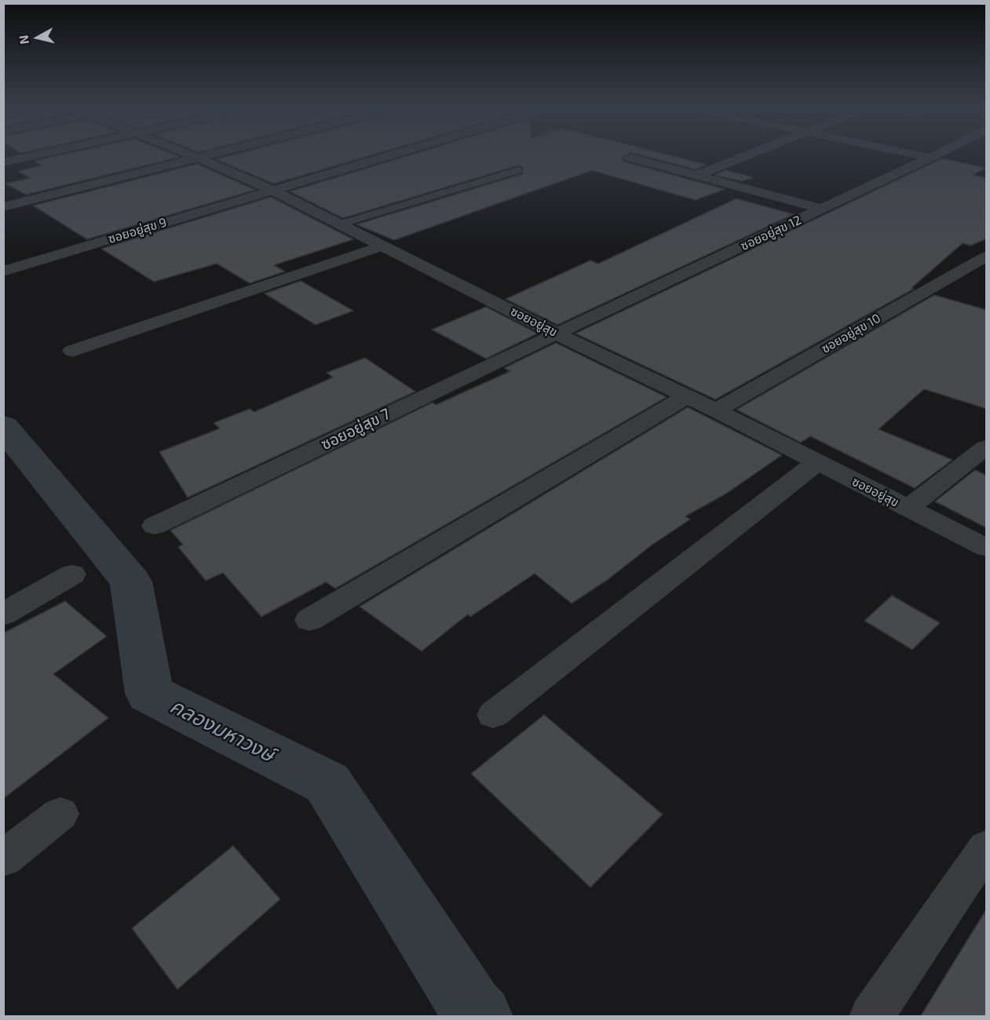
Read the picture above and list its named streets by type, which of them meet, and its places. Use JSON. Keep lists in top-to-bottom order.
{
  "streets": {
    "street": [
      "ซอยอยู่สุข 9",
      "ซอยอยู่สุข 12",
      "ซอยอยู่สุข",
      "ซอยอยู่สุข 10",
      "ซอยอยู่สุข 7"
    ]
  },
  "crossings": [
    ["ซอยอยู่สุข 9", "ซอยอยู่สุข"],
    ["ซอยอยู่สุข 12", "ซอยอยู่สุข"],
    ["ซอยอยู่สุข 12", "ซอยอยู่สุข 7"],
    ["ซอยอยู่สุข", "ซอยอยู่สุข 10"],
    ["ซอยอยู่สุข", "ซอยอยู่สุข 7"]
  ],
  "water": ["คลองมหาวงษ์"],
  "north": "left"
}
